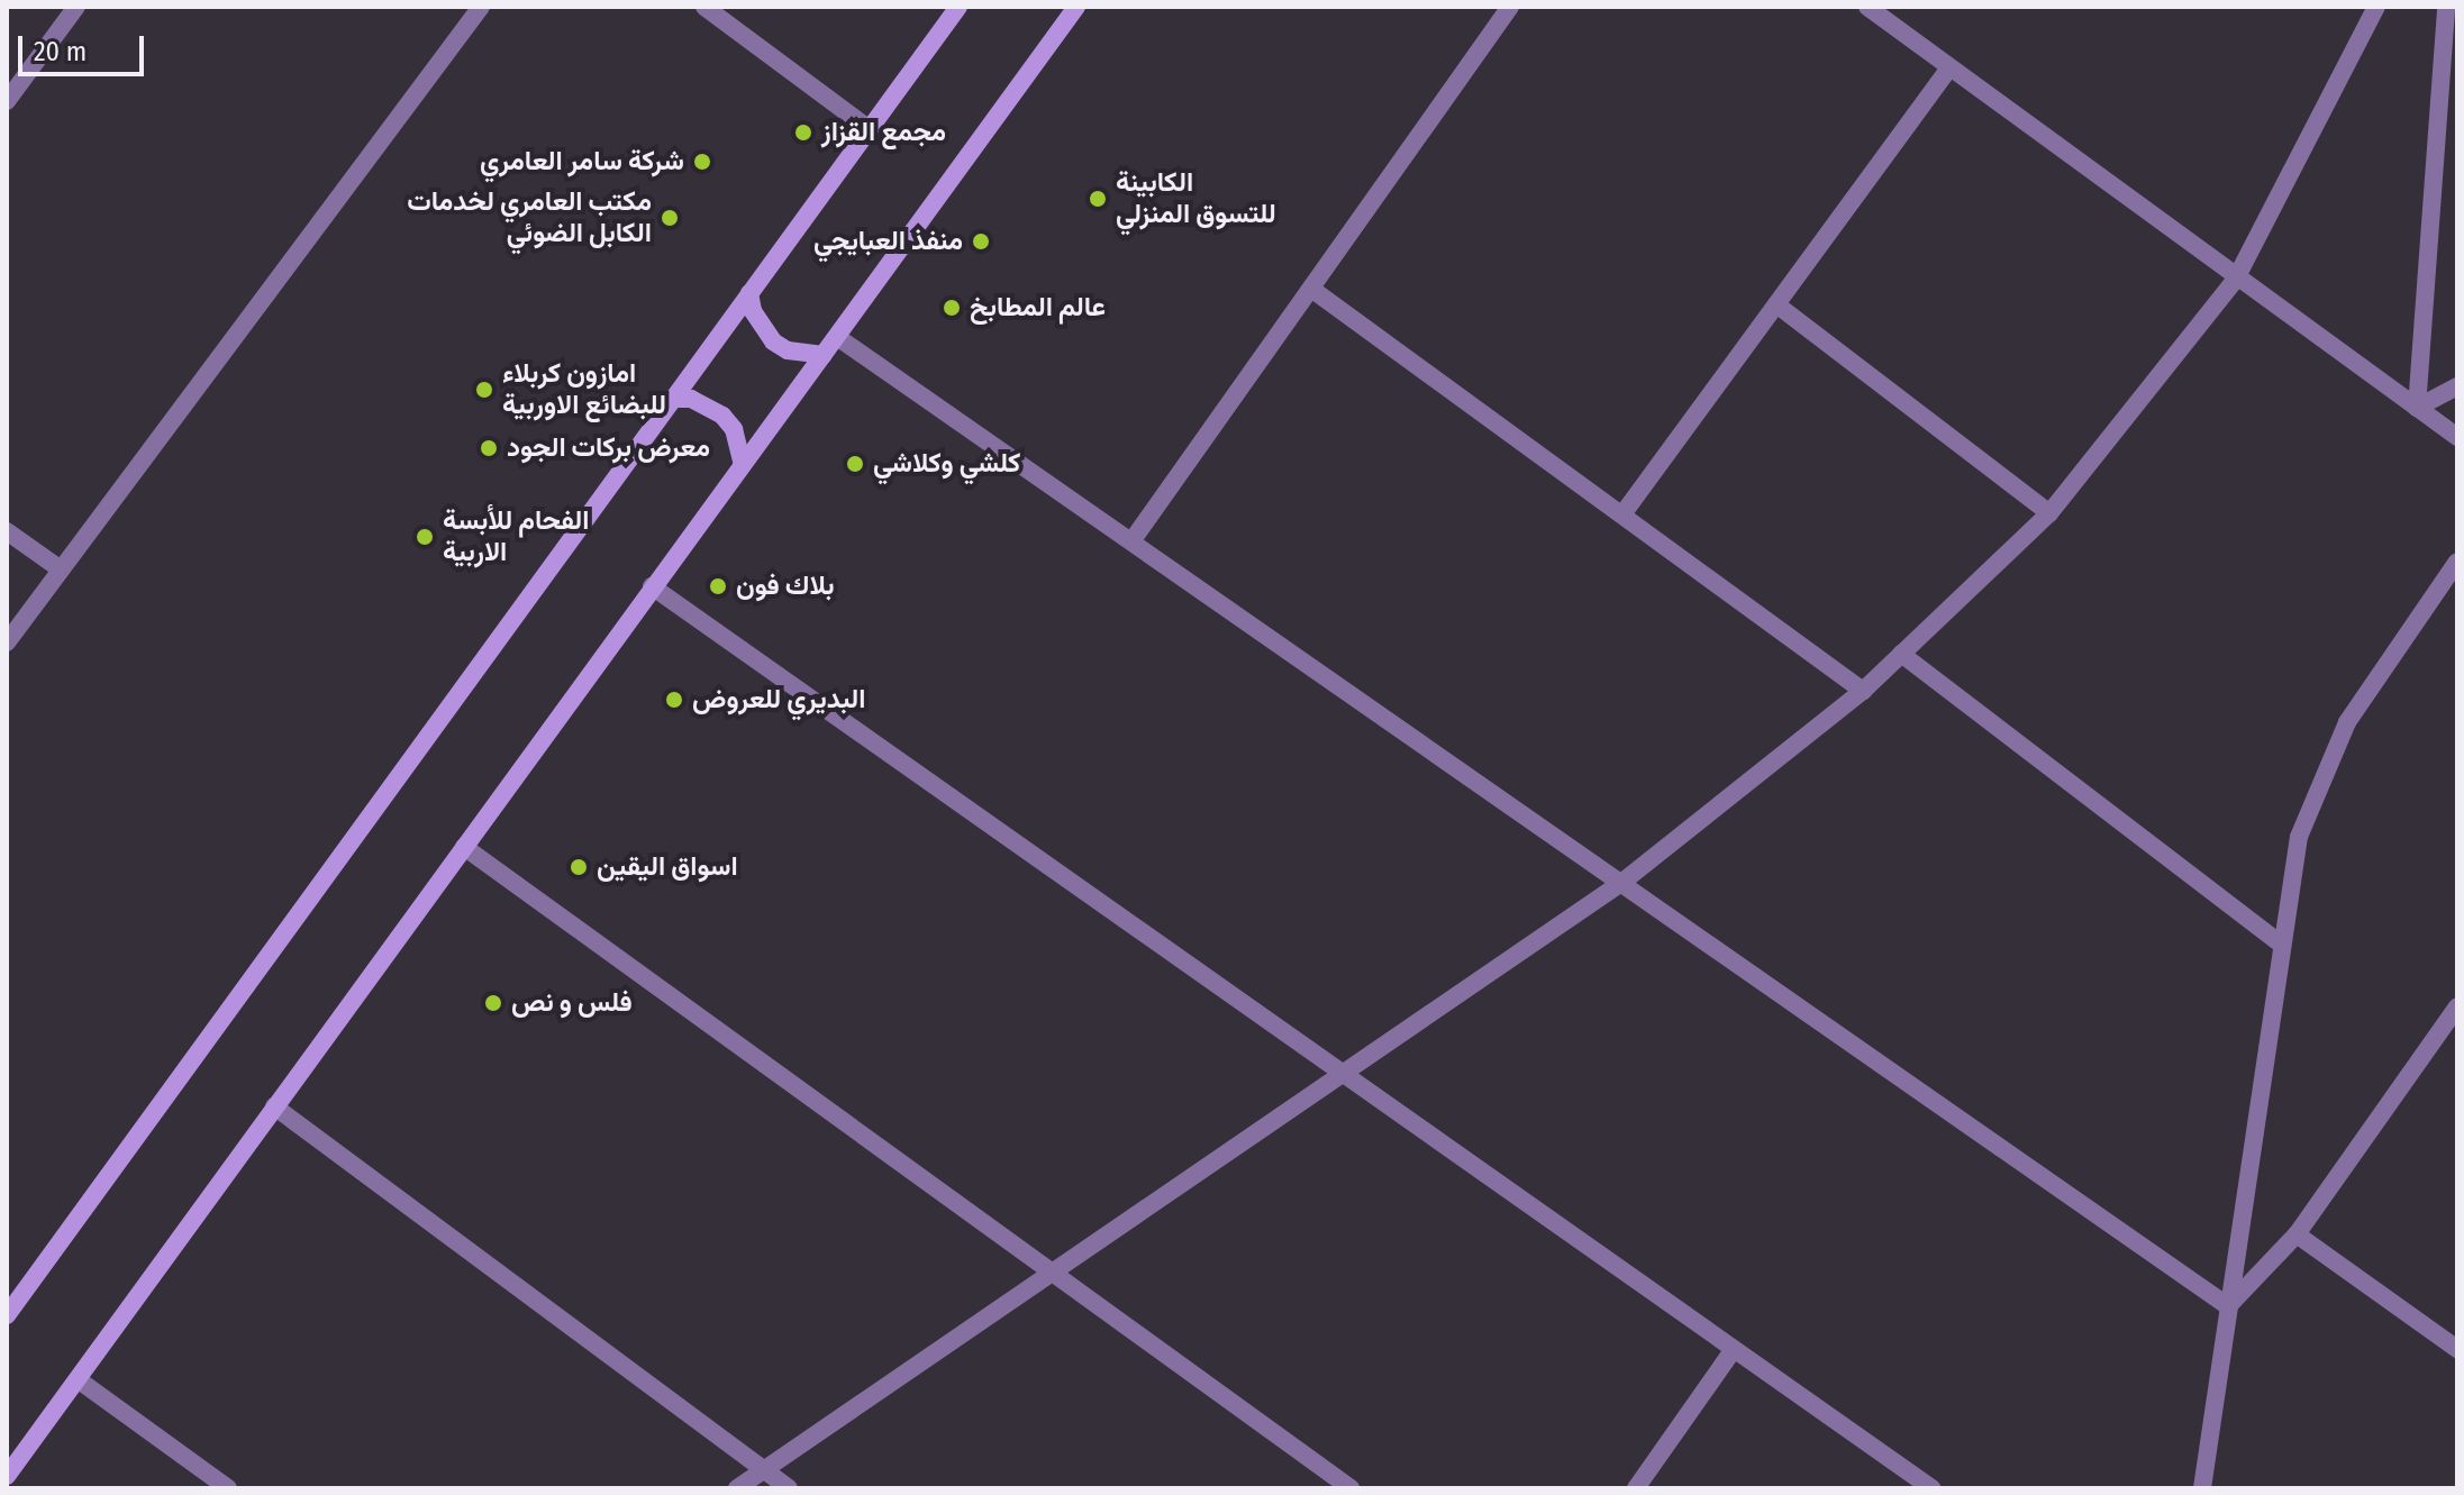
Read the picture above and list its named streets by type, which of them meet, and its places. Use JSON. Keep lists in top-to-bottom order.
{
  "places": [
    "مجمع القزاز",
    "شركة سامر العامري",
    "الكابينة للتسوق المنزلي",
    "مكتب العامري لخدمات الكابل الضوئي",
    "منفذ العبايجي",
    "عالم المطابخ",
    "امازون كربلاء للبضائع الاوربية",
    "معرض بركات الجود",
    "كلشي وكلاشي",
    "الفحام للأبسة الاربية",
    "بلاك فون",
    "البديري للعروض",
    "اسواق اليقين",
    "فلس و نص"
  ],
  "scale_bar": "20 m"
}
